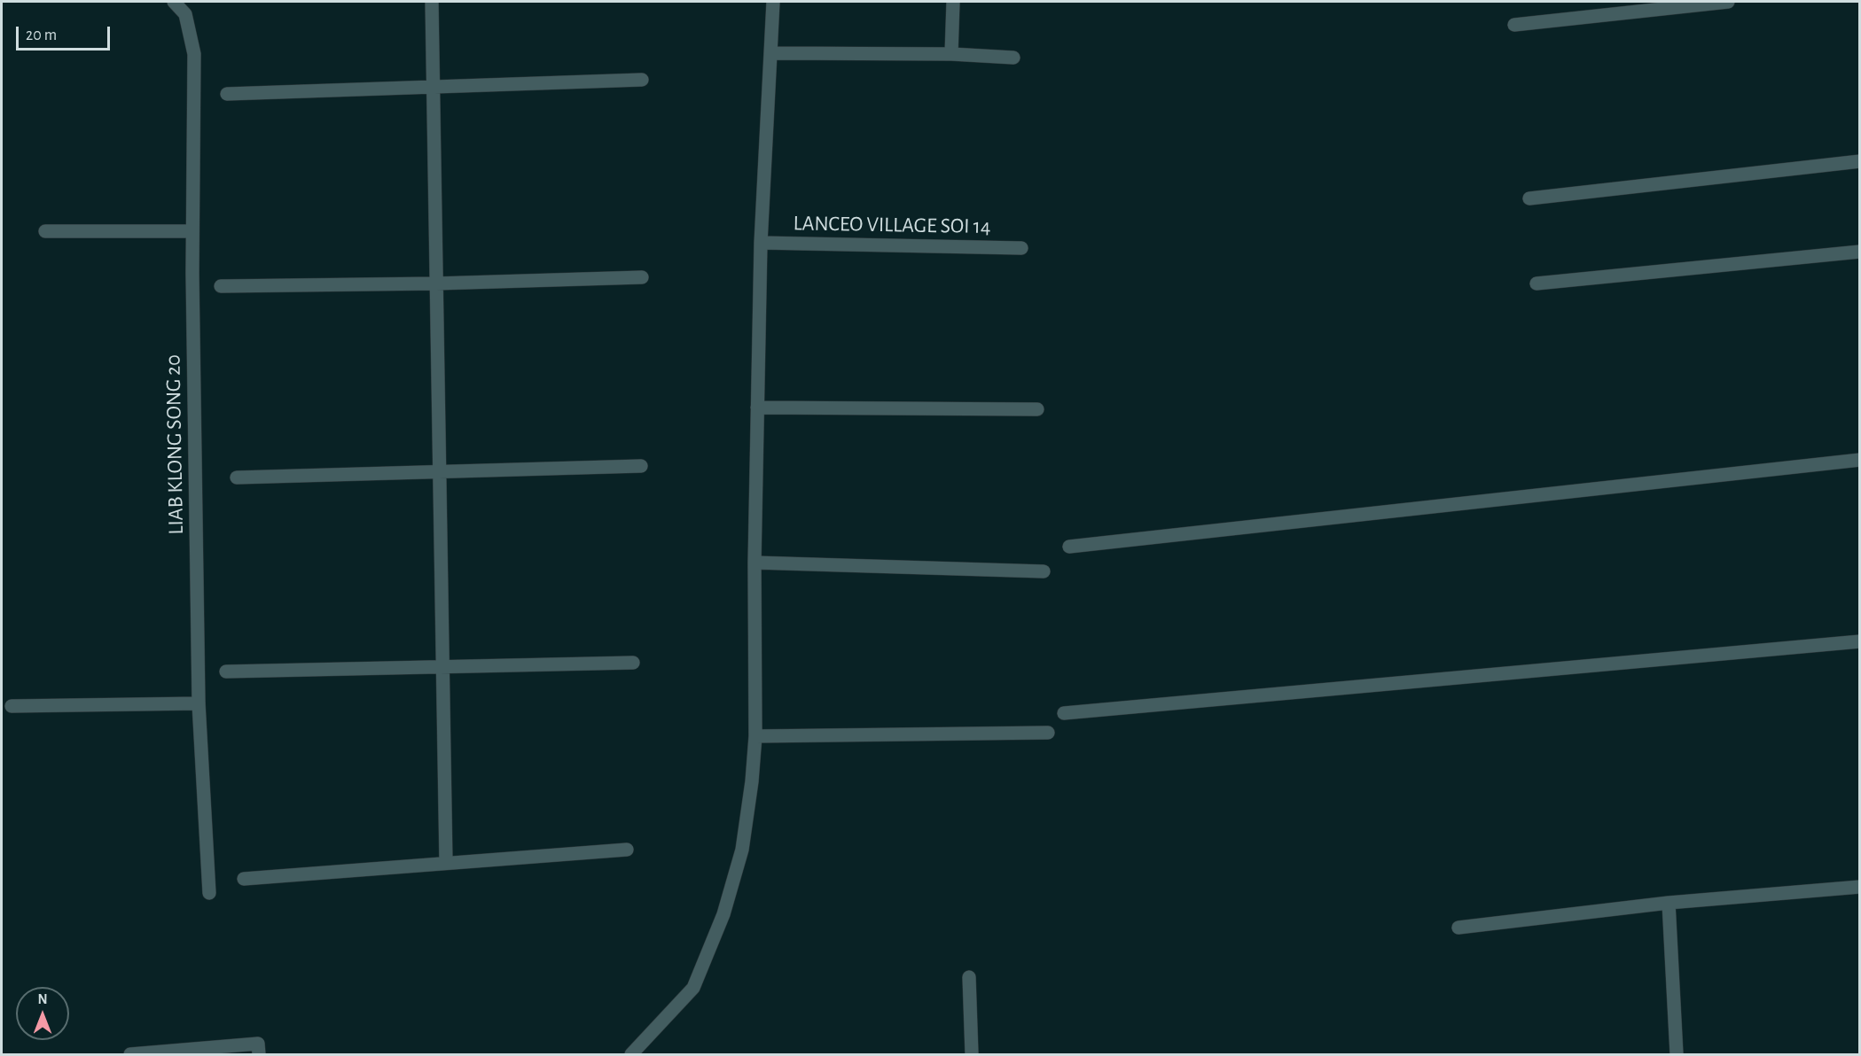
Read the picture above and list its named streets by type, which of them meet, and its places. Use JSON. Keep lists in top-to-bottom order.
{
  "streets": {
    "street": ["LANCEO VILLAGE SOI 14", "LIAB KLONG SONG 20"]
  },
  "scale_bar": "20 m",
  "north": "top"
}
